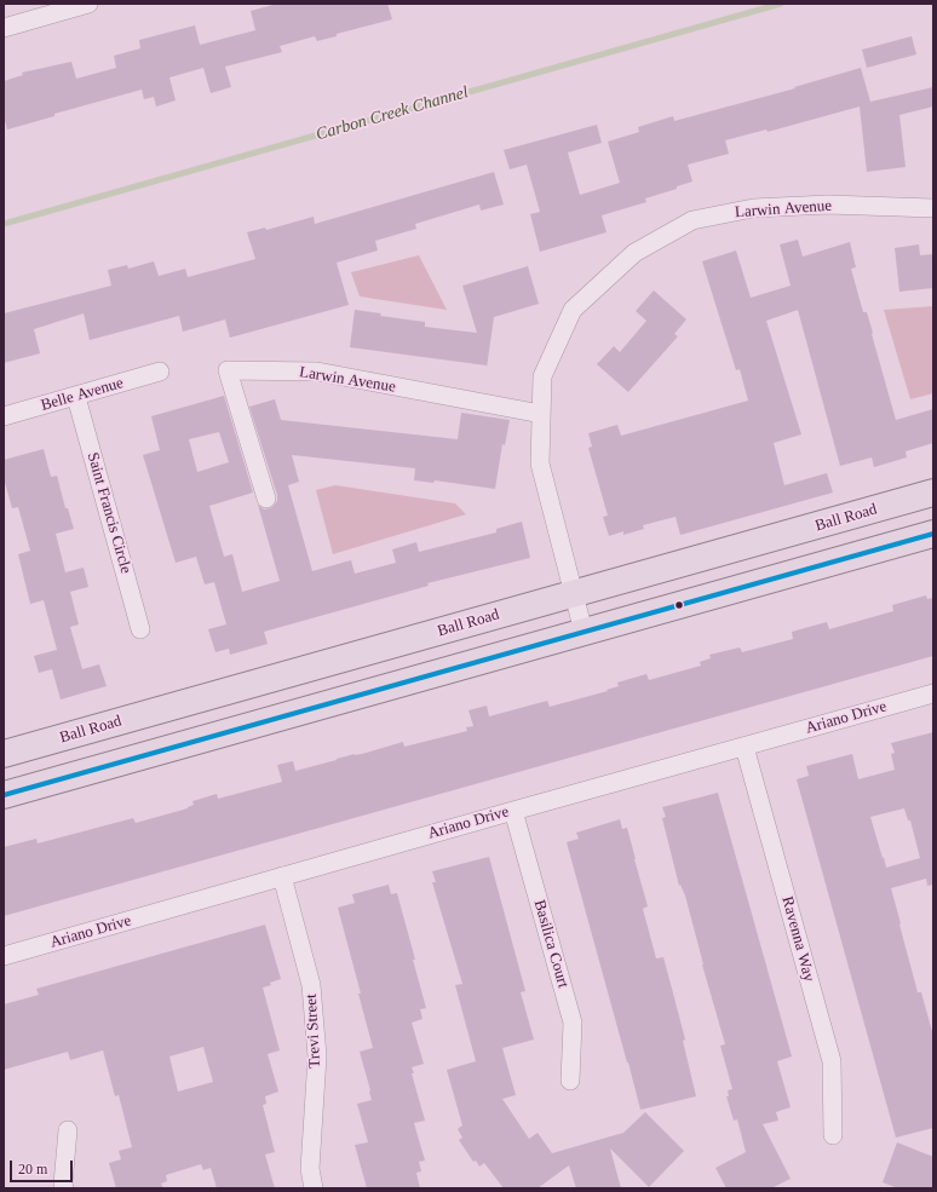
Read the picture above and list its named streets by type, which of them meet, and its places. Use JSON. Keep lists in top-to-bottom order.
{
  "streets": {
    "main road": ["Ball Road"],
    "street": [
      "Larwin Avenue",
      "Belle Avenue",
      "Saint Francis Circle",
      "Ariano Drive",
      "Ravenna Way",
      "Basilica Court",
      "Trevi Street"
    ]
  },
  "crossings": [
    ["Larwin Avenue", "Ball Road"],
    ["Belle Avenue", "Saint Francis Circle"],
    ["Ariano Drive", "Ravenna Way"],
    ["Ariano Drive", "Basilica Court"],
    ["Ariano Drive", "Trevi Street"]
  ],
  "water": ["Carbon Creek Channel"],
  "scale_bar": "20 m"
}
